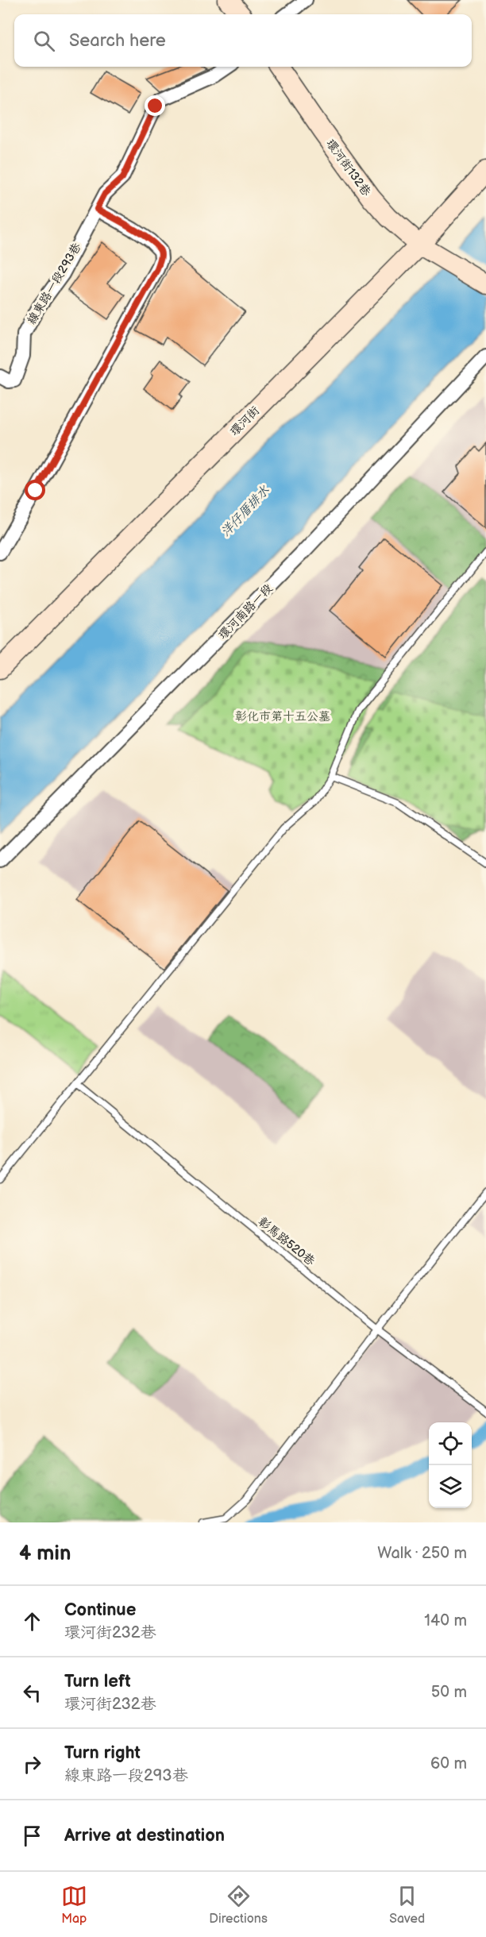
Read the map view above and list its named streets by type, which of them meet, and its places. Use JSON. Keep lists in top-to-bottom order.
{
  "streets": {
    "street": [
      "環河街132巷",
      "線東路一段293巷",
      "環河街",
      "環河南路一段"
    ],
    "lane": ["彰馬路520巷"]
  },
  "crossings": [
    ["環河街132巷", "環河街"]
  ],
  "water": ["洋仔厝排水"],
  "parks": ["彰化市第十五公墓"],
  "page": {
    "search": "Search here",
    "heading": ["4 min", "Walk · 250 m"],
    "list": [
      ["Continue", "環河街232巷", "140 m"],
      ["Turn left", "環河街232巷", "50 m"],
      ["Turn right", "線東路一段293巷", "60 m"],
      "Arrive at destination"
    ],
    "nav": ["Map", "Directions", "Saved"]
  }
}
